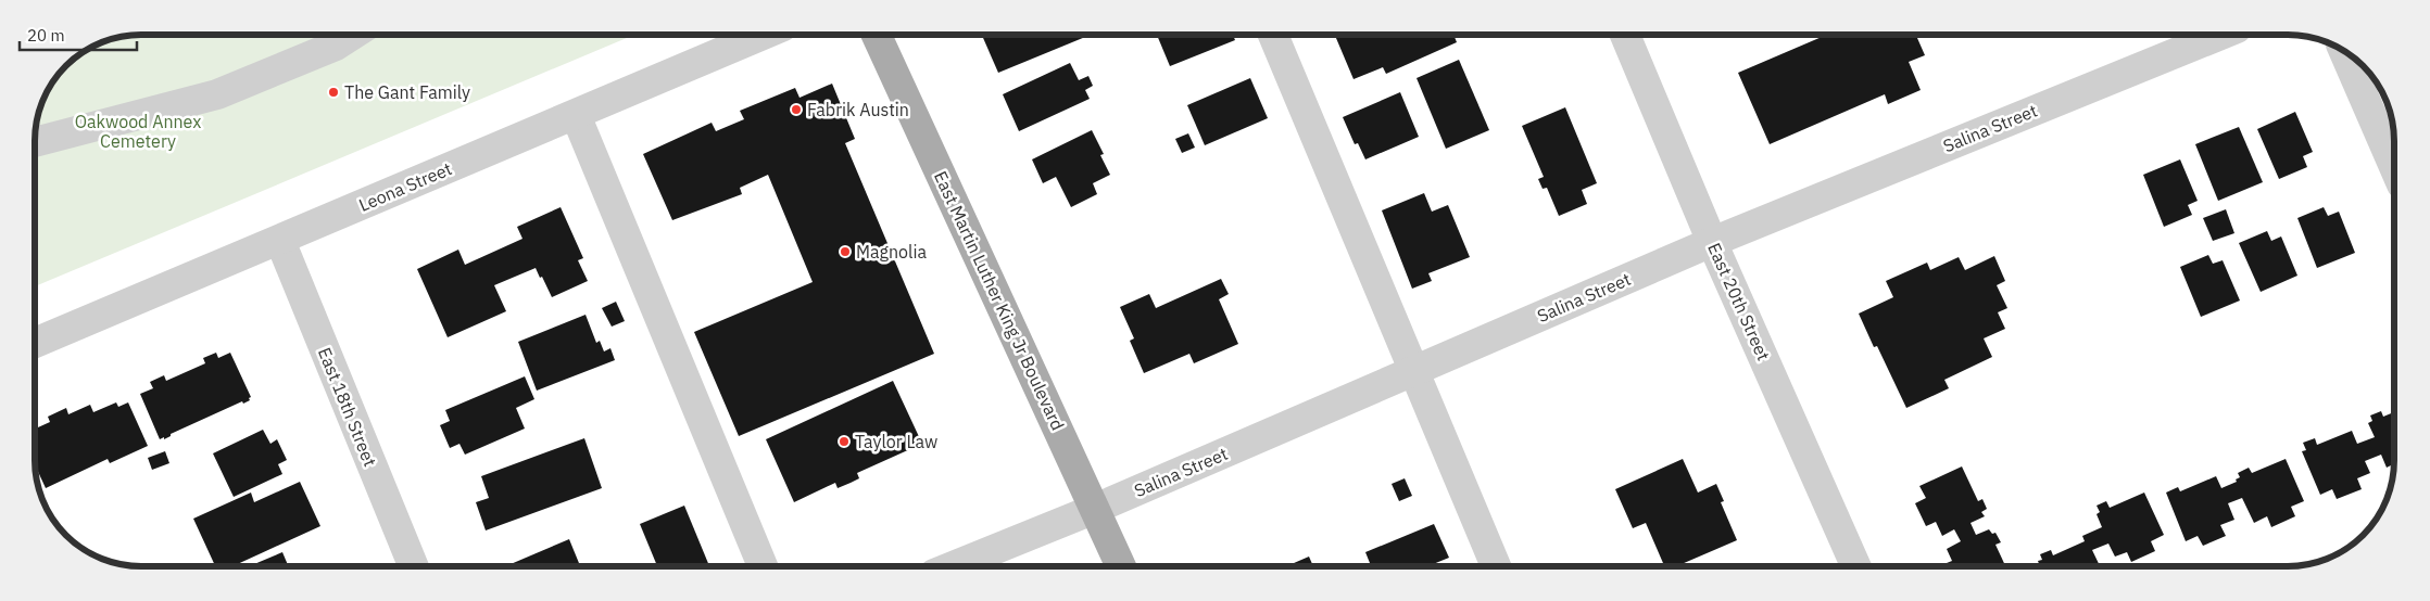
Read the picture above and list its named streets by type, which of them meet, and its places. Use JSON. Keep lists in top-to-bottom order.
{
  "streets": {
    "main road": ["East Martin Luther King Jr Boulevard"],
    "street": [
      "Salina Street",
      "Leona Street",
      "East 20th Street",
      "East 18th Street"
    ]
  },
  "crossings": [
    ["Salina Street", "East Martin Luther King Jr Boulevard"],
    ["Salina Street", "East 20th Street"],
    ["Leona Street", "East 18th Street"]
  ],
  "parks": ["Oakwood Annex Cemetery"],
  "places": [
    "The Gant Family",
    "Fabrik Austin",
    "Magnolia",
    "Taylor Law"
  ],
  "scale_bar": "20 m"
}
